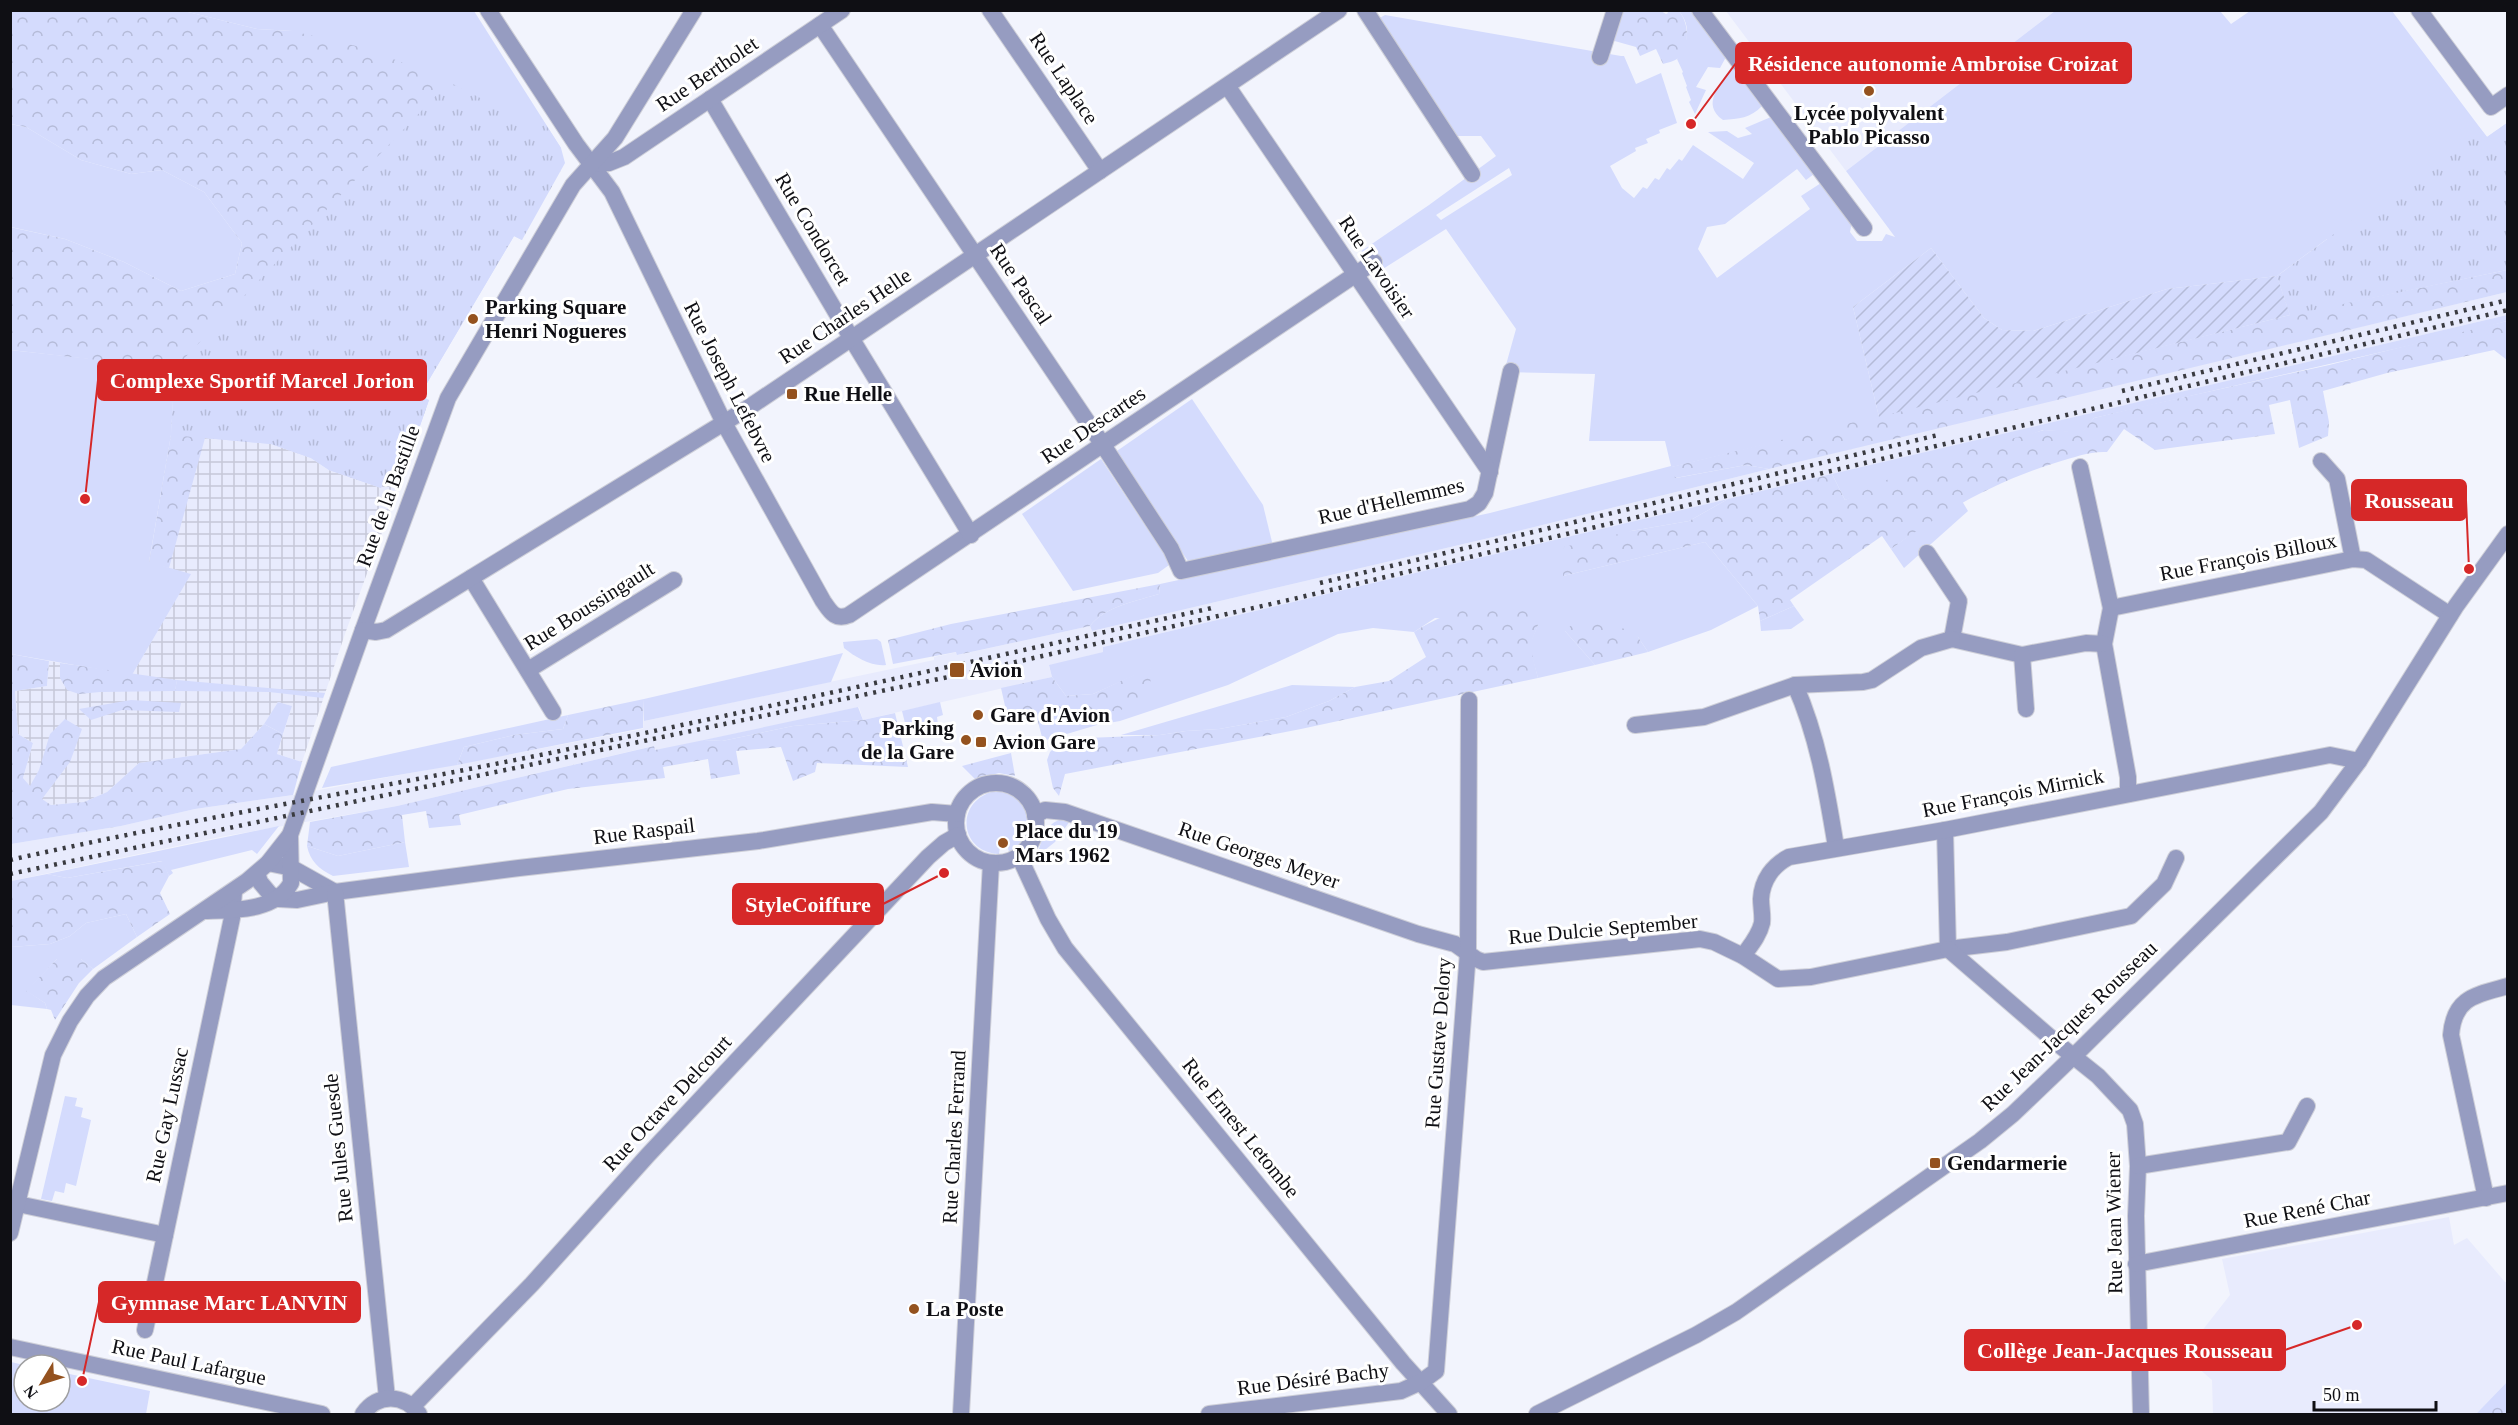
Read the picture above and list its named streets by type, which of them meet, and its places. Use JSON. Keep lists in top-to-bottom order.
{
  "streets": {
    "street": [
      "Rue Bertholet",
      "Rue Laplace",
      "Rue Condorcet",
      "Rue Lavoisier",
      "Rue Pascal",
      "Rue Charles Helle",
      "Rue Joseph Lefebvre",
      "Rue Descartes",
      "Rue de la Bastille",
      "Rue d'Hellemmes",
      "Rue François Billoux",
      "Rue Boussingault",
      "Rue François Mirnick",
      "Rue Raspail",
      "Rue Georges Meyer",
      "Rue Dulcie September",
      "Rue Jean-Jacques Rousseau",
      "Rue Gustave Delory",
      "Rue Octave Delcourt",
      "Rue Gay Lussac",
      "Rue Ernest Letombe",
      "Rue Charles Ferrand",
      "Rue Jules Guesde",
      "Rue René Char",
      "Rue Jean Wiener",
      "Rue Paul Lafargue",
      "Rue Désiré Bachy"
    ]
  },
  "crossings": [
    ["Rue Bertholet", "Rue Condorcet"],
    ["Rue Bertholet", "Rue Pascal"],
    ["Rue Bertholet", "Rue Joseph Lefebvre"],
    ["Rue Bertholet", "Rue de la Bastille"],
    ["Rue Laplace", "Rue Charles Helle"],
    ["Rue Condorcet", "Rue Charles Helle"],
    ["Rue Condorcet", "Rue Descartes"],
    ["Rue Lavoisier", "Rue Charles Helle"],
    ["Rue Lavoisier", "Rue Descartes"],
    ["Rue Lavoisier", "Rue d'Hellemmes"],
    ["Rue Pascal", "Rue Charles Helle"],
    ["Rue Pascal", "Rue Descartes"],
    ["Rue Pascal", "Rue d'Hellemmes"],
    ["Rue Charles Helle", "Rue Joseph Lefebvre"],
    ["Rue Charles Helle", "Rue de la Bastille"],
    ["Rue Joseph Lefebvre", "Rue Descartes"],
    ["Rue Joseph Lefebvre", "Rue de la Bastille"],
    ["Rue de la Bastille", "Rue Raspail"],
    ["Rue de la Bastille", "Rue Gay Lussac"],
    ["Rue François Billoux", "Rue Jean-Jacques Rousseau"],
    ["Rue François Mirnick", "Rue Dulcie September"],
    ["Rue François Mirnick", "Rue Jean-Jacques Rousseau"],
    ["Rue Raspail", "Rue Georges Meyer"],
    ["Rue Raspail", "Rue Octave Delcourt"],
    ["Rue Raspail", "Rue Ernest Letombe"],
    ["Rue Raspail", "Rue Charles Ferrand"],
    ["Rue Raspail", "Rue Jules Guesde"],
    ["Rue Georges Meyer", "Rue Dulcie September"],
    ["Rue Georges Meyer", "Rue Gustave Delory"],
    ["Rue Georges Meyer", "Rue Octave Delcourt"],
    ["Rue Georges Meyer", "Rue Ernest Letombe"],
    ["Rue Georges Meyer", "Rue Charles Ferrand"],
    ["Rue Dulcie September", "Rue Gustave Delory"],
    ["Rue Dulcie September", "Rue Jean Wiener"],
    ["Rue Jean-Jacques Rousseau", "Rue Jean Wiener"],
    ["Rue Gustave Delory", "Rue Ernest Letombe"],
    ["Rue Gustave Delory", "Rue Désiré Bachy"],
    ["Rue Octave Delcourt", "Rue Ernest Letombe"],
    ["Rue Octave Delcourt", "Rue Charles Ferrand"],
    ["Rue Ernest Letombe", "Rue Charles Ferrand"],
    ["Rue Ernest Letombe", "Rue Désiré Bachy"],
    ["Rue René Char", "Rue Jean Wiener"]
  ],
  "places": {
    "other": [
      "Lycée polyvalent Pablo Picasso",
      "Résidence autonomie Ambroise Croizat",
      "Parking Square Henri Nogueres",
      "Complexe Sportif Marcel Jorion",
      "Rousseau",
      "Gare d'Avion",
      "Parking de la Gare",
      "Place du 19 Mars 1962",
      "StyleCoiffure",
      "La Poste",
      "Collège Jean-Jacques Rousseau",
      "Gymnase Marc LANVIN"
    ],
    "transit": [
      "Rue Helle",
      "Avion",
      "Avion Gare",
      "Gendarmerie"
    ]
  },
  "scale_bar": "50 m",
  "north": "bottom left"
}
